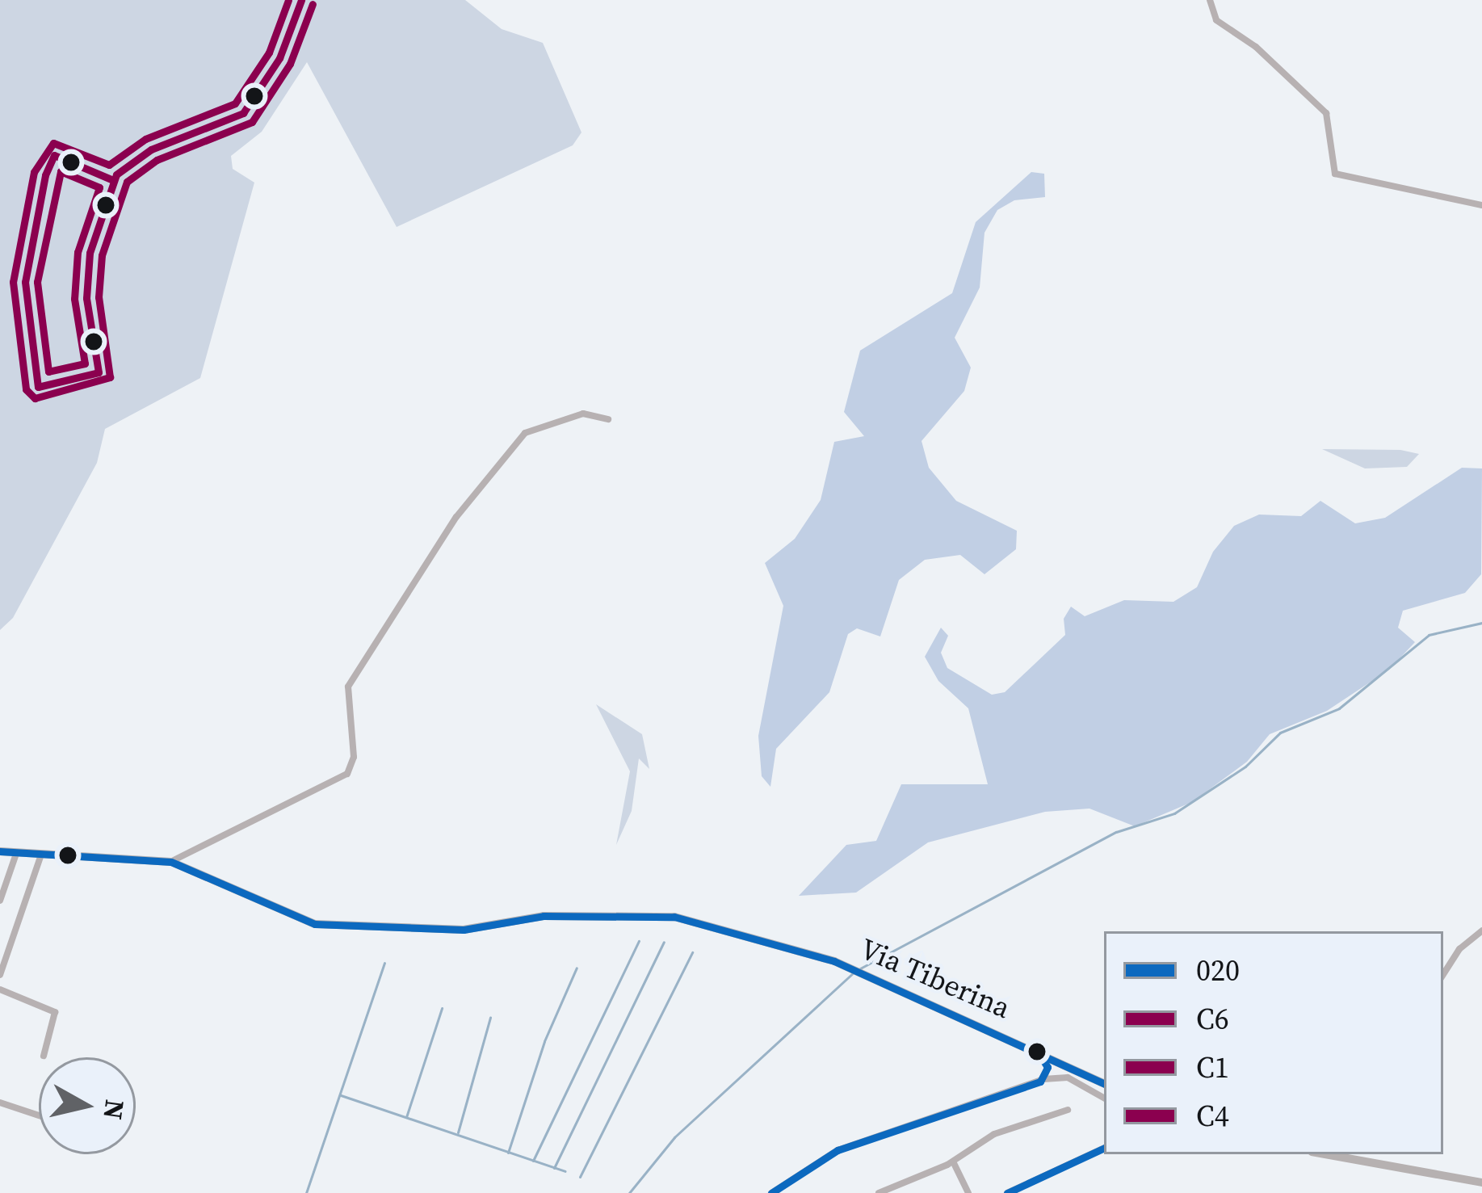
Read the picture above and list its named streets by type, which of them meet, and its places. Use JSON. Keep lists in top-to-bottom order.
{
  "streets": {
    "main road": ["Via Tiberina"]
  },
  "lines": [
    "transit line C6",
    "transit line C4",
    "transit line C1",
    "transit line 020"
  ],
  "legend": [
    "020",
    "C6",
    "C1",
    "C4"
  ],
  "north": "right"
}
